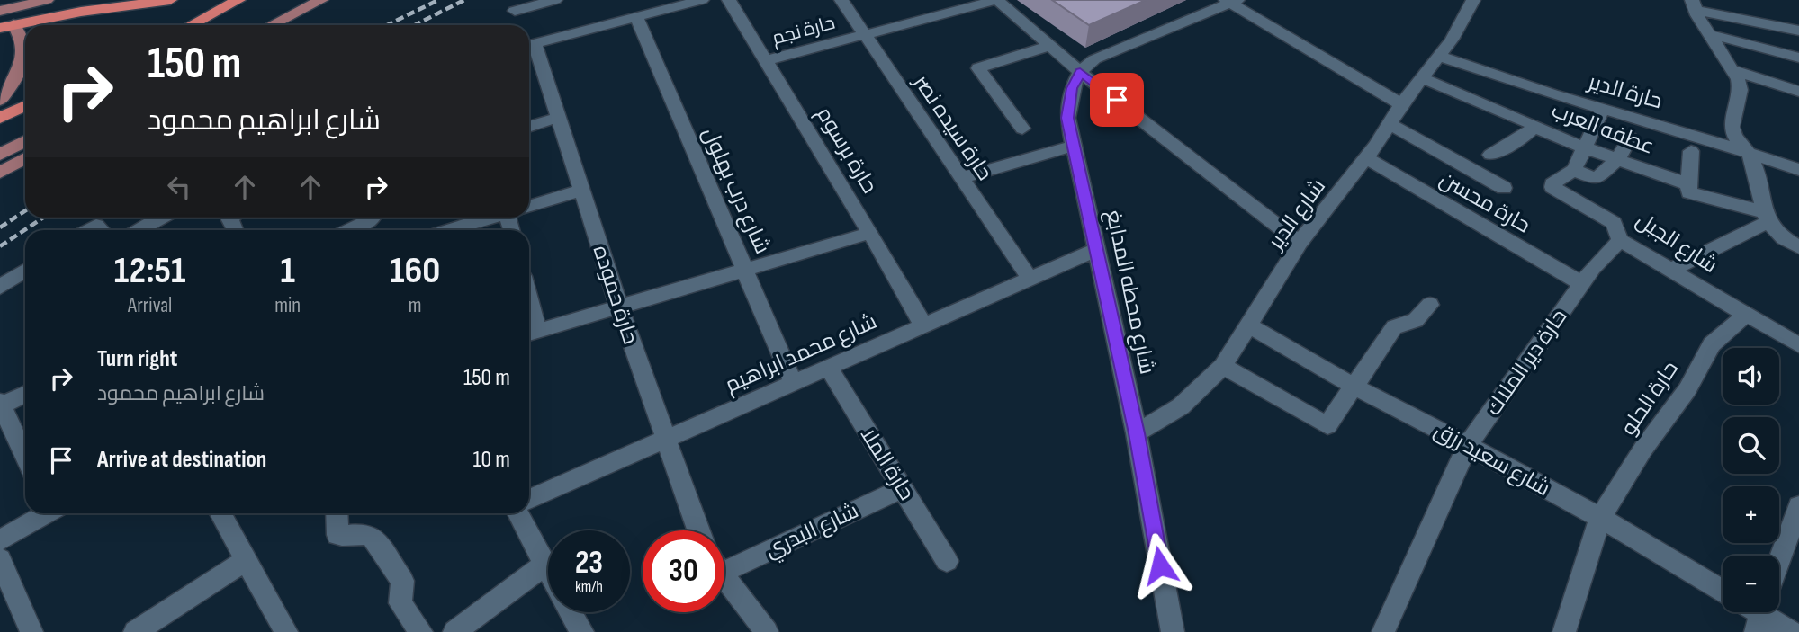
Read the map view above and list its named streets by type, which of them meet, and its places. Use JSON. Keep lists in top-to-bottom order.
{
  "streets": {
    "street": [
      "حارة نجم",
      "حارة الدير",
      "حارة سيده نصر",
      "عطفه العرب",
      "حارة برسوم",
      "شارع درب بهلول",
      "حارة محسن",
      "شارع الدير",
      "شارع الجبل",
      "شارع محطه المدابغ",
      "حارة حموده",
      "شارع محمد ابراهيم",
      "حارة دير الملاك",
      "حارة الحلو",
      "شارع سعيد رزق",
      "حارة الملا",
      "شارع البدري"
    ]
  },
  "crossings": [
    ["حارة نجم", "حارة سيده نصر"],
    ["حارة نجم", "حارة برسوم"],
    ["حارة الدير", "شارع الدير"],
    ["حارة الدير", "شارع الجبل"],
    ["حارة سيده نصر", "شارع محمد ابراهيم"],
    ["عطفه العرب", "شارع الدير"],
    ["عطفه العرب", "شارع الجبل"],
    ["حارة برسوم", "شارع محمد ابراهيم"],
    ["شارع درب بهلول", "شارع محمد ابراهيم"],
    ["حارة محسن", "شارع الدير"],
    ["حارة محسن", "حارة دير الملاك"],
    ["شارع الدير", "شارع محطه المدابغ"],
    ["شارع الدير", "شارع سعيد رزق"],
    ["شارع الجبل", "حارة دير الملاك"],
    ["شارع الجبل", "حارة الحلو"],
    ["شارع محطه المدابغ", "شارع محمد ابراهيم"],
    ["حارة حموده", "شارع محمد ابراهيم"],
    ["شارع محمد ابراهيم", "حارة الملا"],
    ["حارة دير الملاك", "شارع سعيد رزق"],
    ["حارة الحلو", "شارع سعيد رزق"],
    ["حارة الملا", "شارع البدري"]
  ],
  "page": {
    "turn": ["150 m", "شارع ابراهيم محمود"],
    "eta": [
      "12:51",
      "Arrival",
      "1",
      "min",
      "160",
      "m"
    ],
    "list": [
      {
        "name": "Turn right",
        "note": "شارع ابراهيم محمود",
        "value": "150 m"
      },
      {
        "name": "Arrive at destination",
        "value": "10 m"
      }
    ],
    "map_buttons": ["+", "−"],
    "speed": "23 km/h",
    "limit": "30"
  }
}
